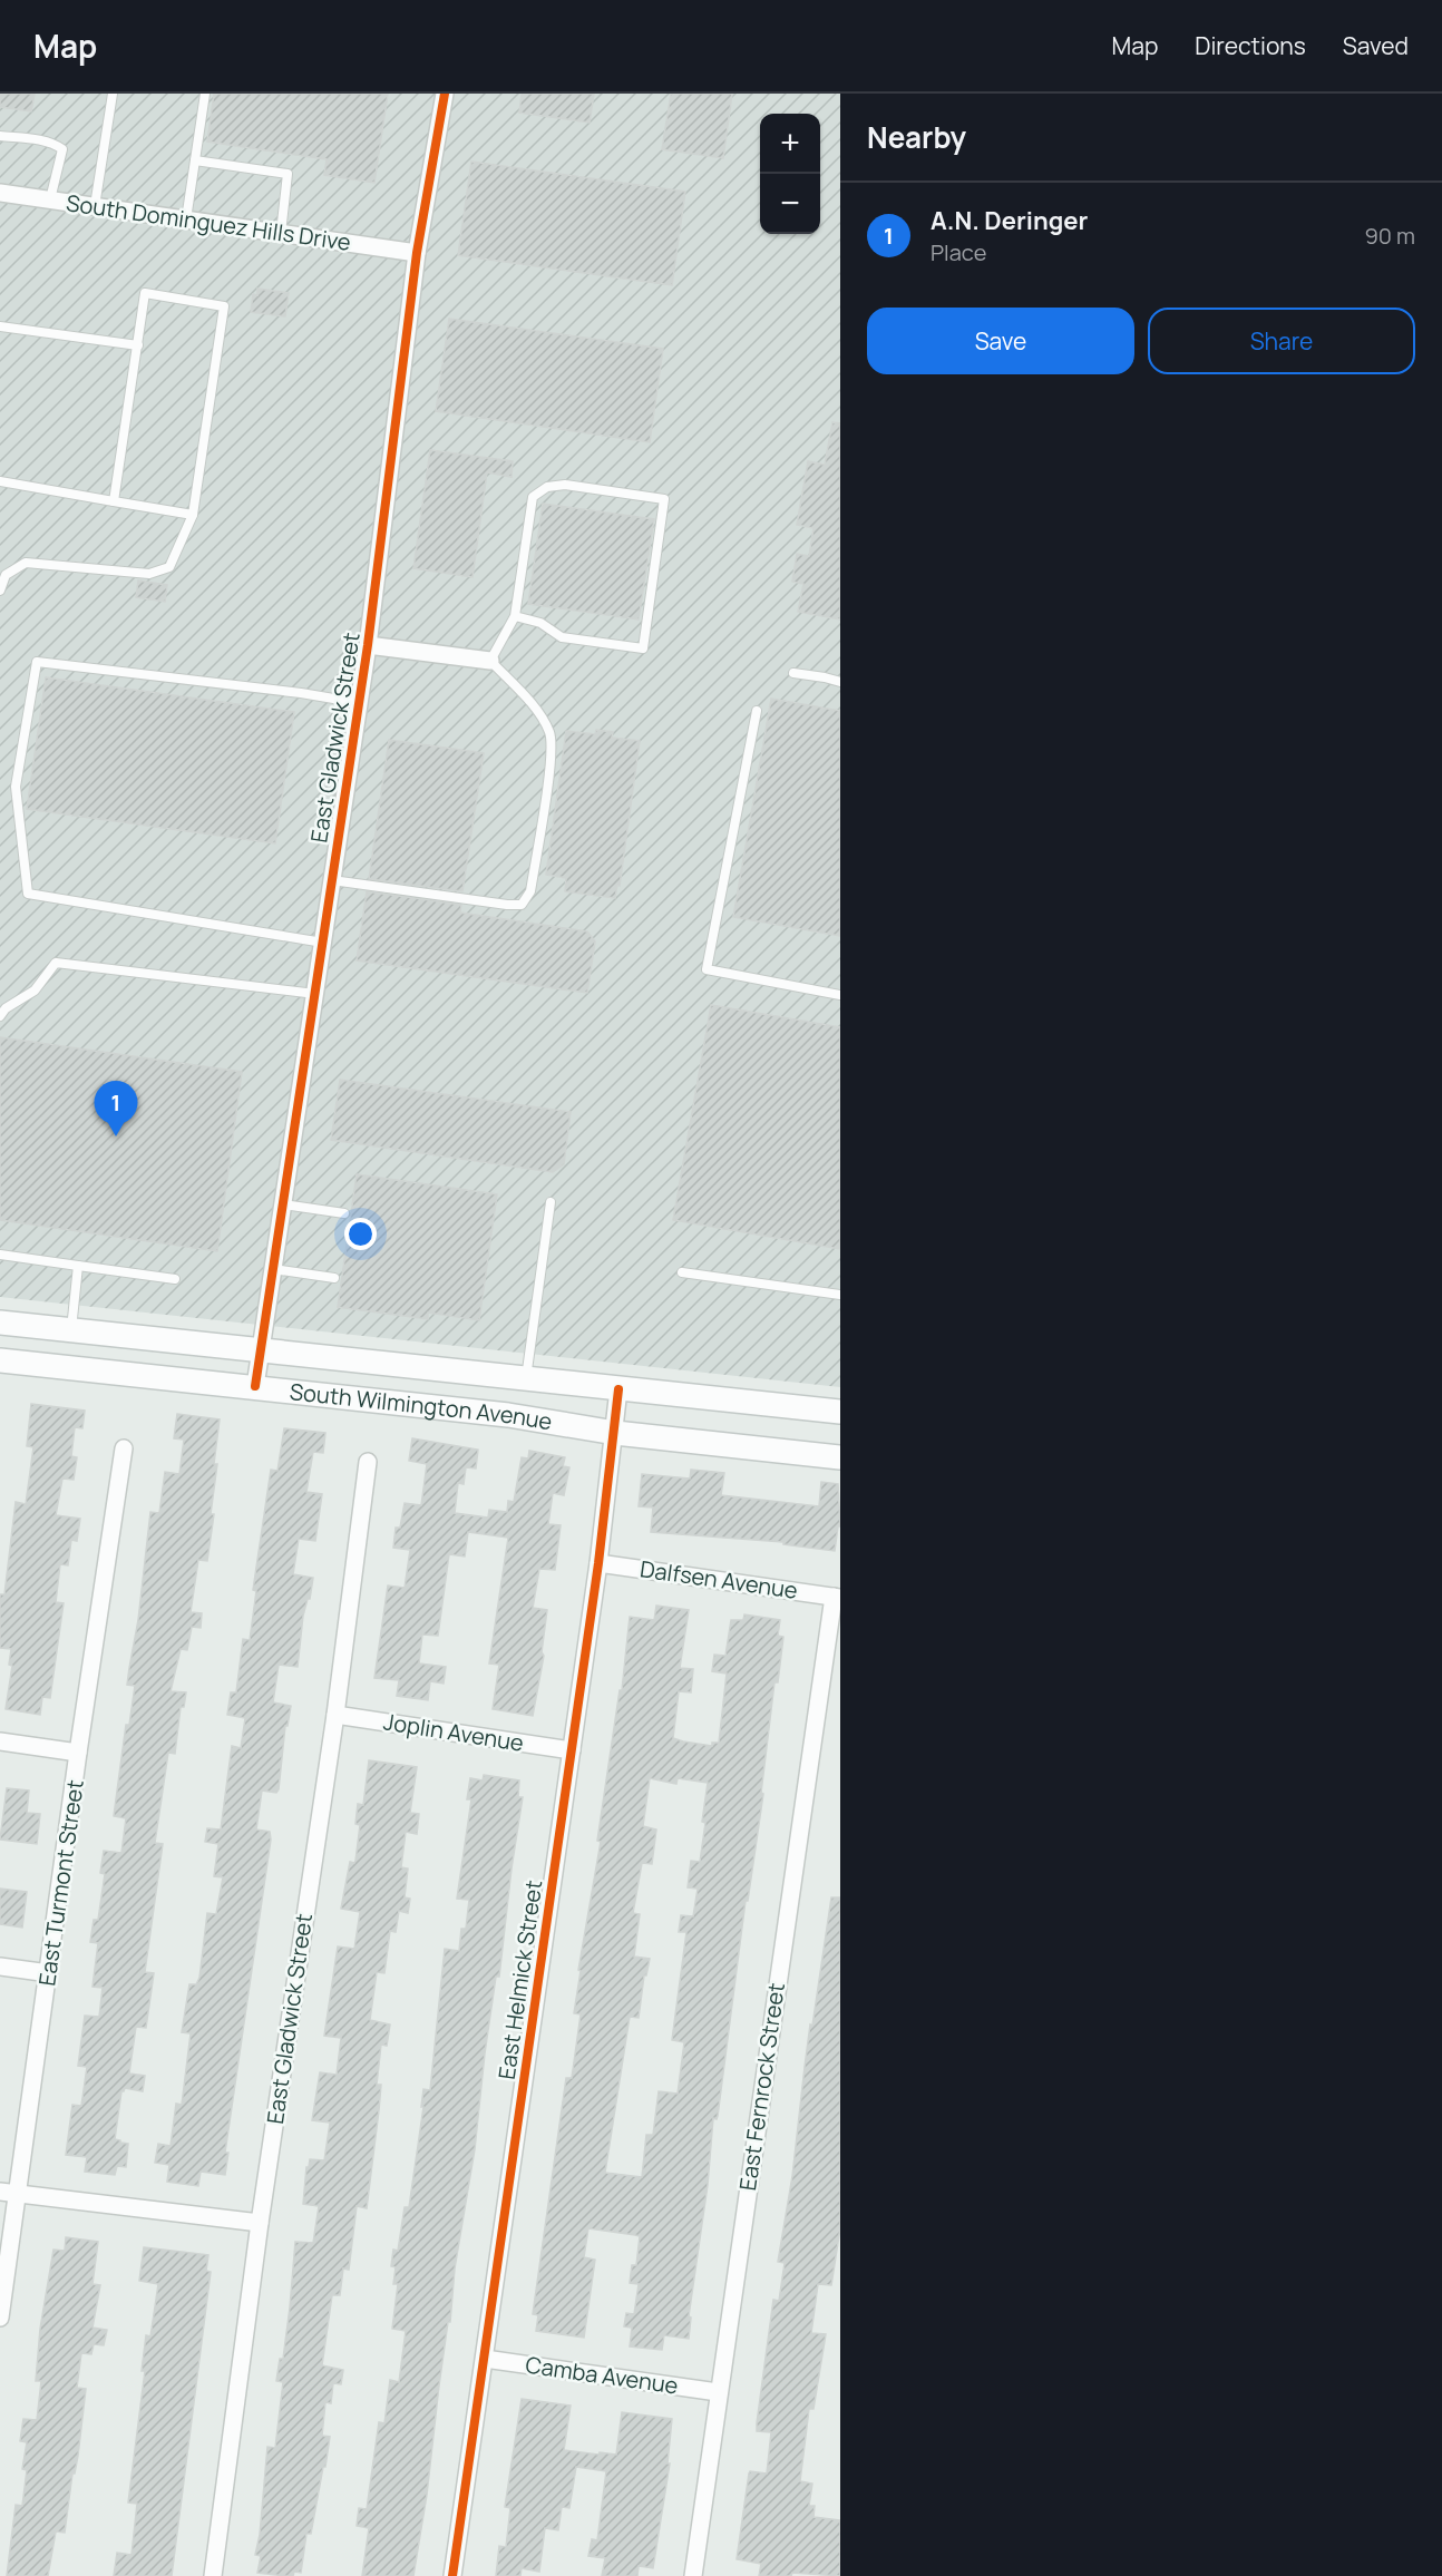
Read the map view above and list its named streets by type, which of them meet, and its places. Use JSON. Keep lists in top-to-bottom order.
{
  "streets": {
    "main road": ["South Wilmington Avenue"],
    "street": [
      "South Dominguez Hills Drive",
      "East Gladwick Street",
      "Dalfsen Avenue",
      "Joplin Avenue",
      "East Turmont Street",
      "East Helmick Street",
      "East Fernrock Street",
      "Camba Avenue"
    ]
  },
  "crossings": [
    ["South Dominguez Hills Drive", "East Gladwick Street"],
    ["East Gladwick Street", "South Wilmington Avenue"],
    ["East Gladwick Street", "Joplin Avenue"],
    ["South Wilmington Avenue", "East Helmick Street"],
    ["Dalfsen Avenue", "East Helmick Street"],
    ["Dalfsen Avenue", "East Fernrock Street"],
    ["Joplin Avenue", "East Helmick Street"],
    ["East Helmick Street", "Camba Avenue"],
    ["East Fernrock Street", "Camba Avenue"]
  ],
  "page": {
    "header": "Map",
    "nav": ["Map", "Directions", "Saved"],
    "heading": "Nearby",
    "map_buttons": ["+", "−"],
    "list": [
      {
        "mark": "1",
        "name": "A.N. Deringer",
        "note": "Place",
        "value": "90 m"
      }
    ],
    "buttons": ["Save", "Share"],
    "pins": "1"
  }
}
